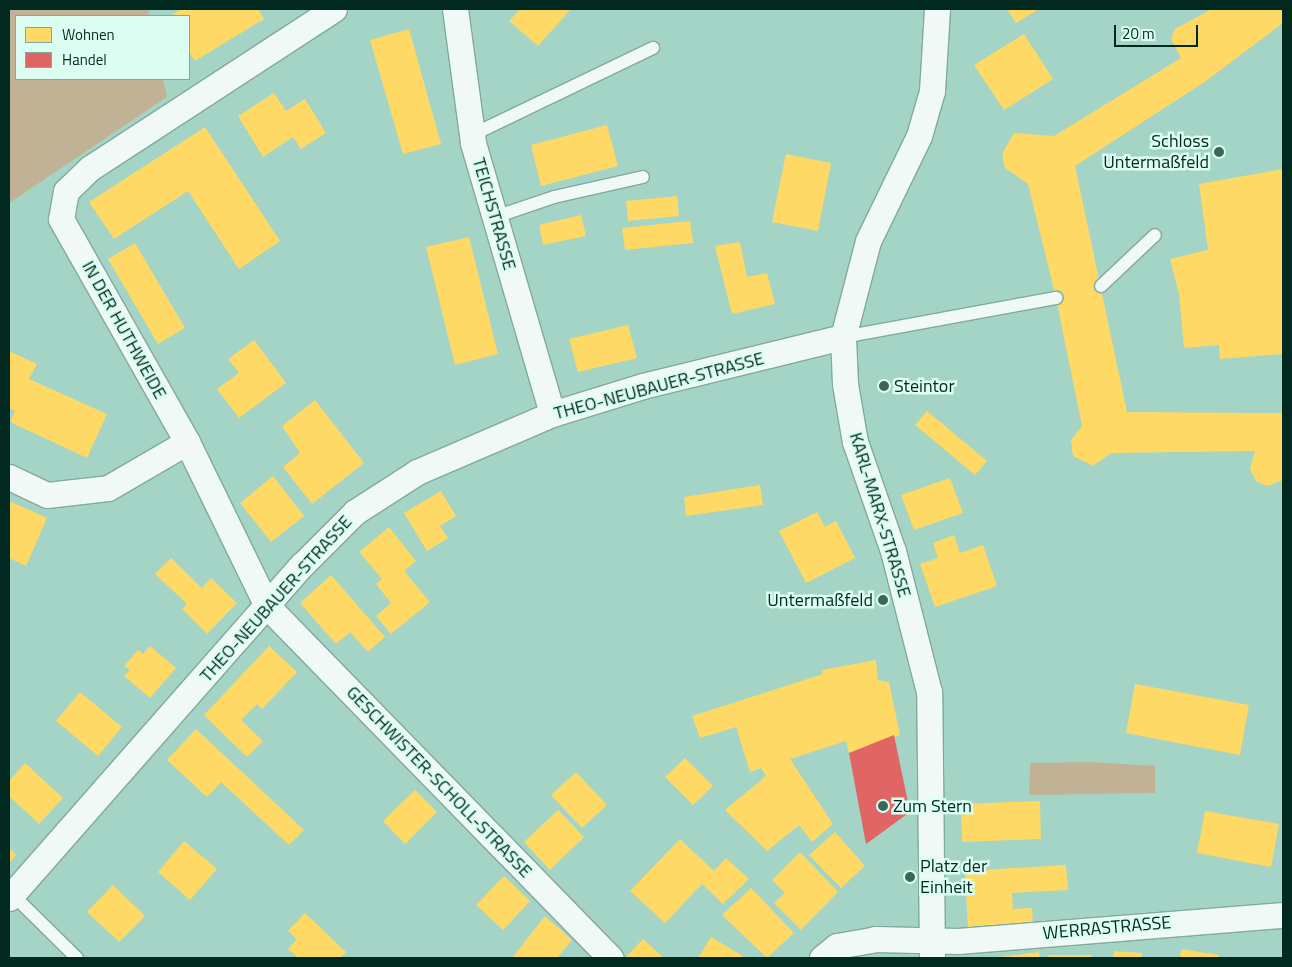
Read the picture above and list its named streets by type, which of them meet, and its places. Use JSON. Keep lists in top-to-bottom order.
{
  "streets": {
    "street": [
      "TEICHSTRASSE",
      "IN DER HUTHWEIDE",
      "THEO-NEUBAUER-STRASSE",
      "KARL-MARX-STRASSE",
      "GESCHWISTER-SCHOLL-STRASSE",
      "WERRASTRASSE"
    ]
  },
  "crossings": [
    ["TEICHSTRASSE", "THEO-NEUBAUER-STRASSE"],
    ["IN DER HUTHWEIDE", "THEO-NEUBAUER-STRASSE"],
    ["IN DER HUTHWEIDE", "GESCHWISTER-SCHOLL-STRASSE"],
    ["THEO-NEUBAUER-STRASSE", "KARL-MARX-STRASSE"],
    ["THEO-NEUBAUER-STRASSE", "GESCHWISTER-SCHOLL-STRASSE"],
    ["KARL-MARX-STRASSE", "WERRASTRASSE"]
  ],
  "places": [
    "Schloss Untermaßfeld",
    "Steintor",
    "Untermaßfeld",
    "Zum Stern",
    "Platz der Einheit"
  ],
  "legend": ["Wohnen", "Handel"],
  "scale_bar": "20 m"
}
